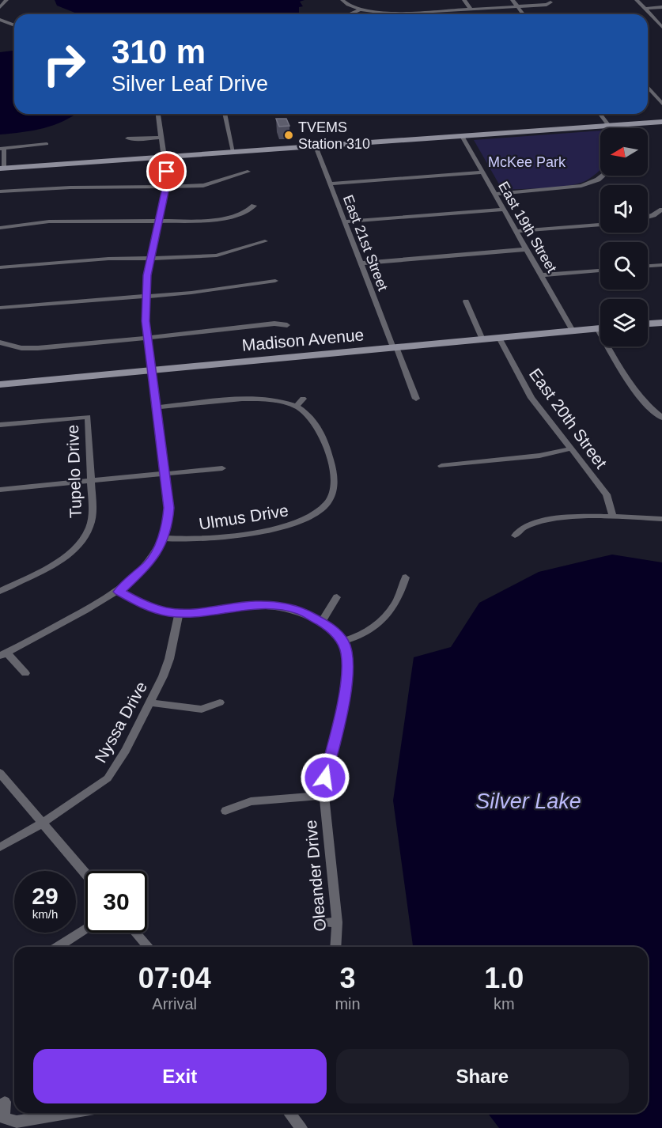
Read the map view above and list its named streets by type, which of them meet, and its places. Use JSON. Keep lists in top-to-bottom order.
{
  "streets": {
    "street": [
      "East 19th Street",
      "East 21st Street",
      "Madison Avenue",
      "East 20th Street",
      "Tupelo Drive",
      "Ulmus Drive",
      "Nyssa Drive",
      "Oleander Drive"
    ]
  },
  "crossings": [
    ["East 19th Street", "Madison Avenue"],
    ["East 21st Street", "Madison Avenue"],
    ["Madison Avenue", "East 20th Street"]
  ],
  "water": ["Silver Lake"],
  "parks": ["McKee Park"],
  "places": ["TVEMS Station 310"],
  "north": "left",
  "page": {
    "turn": ["310 m", "Silver Leaf Drive"],
    "speed": "29 km/h",
    "limit": "30",
    "eta": [
      "07:04",
      "Arrival",
      "3",
      "min",
      "1.0",
      "km"
    ],
    "buttons": ["Exit", "Share"]
  }
}
